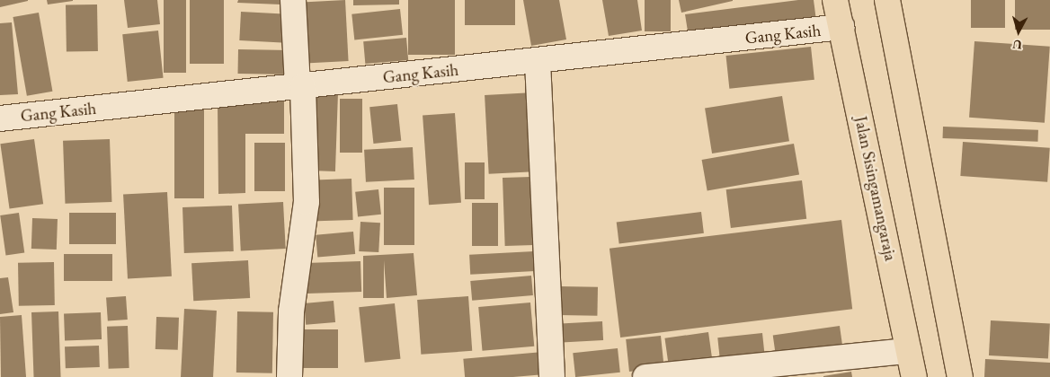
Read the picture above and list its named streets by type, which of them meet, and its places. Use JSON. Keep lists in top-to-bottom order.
{
  "streets": {
    "main road": ["Jalan Sisingamangaraja"],
    "street": ["Gang Kasih"]
  },
  "crossings": [
    ["Gang Kasih", "Jalan Sisingamangaraja"]
  ],
  "north": "bottom"
}
